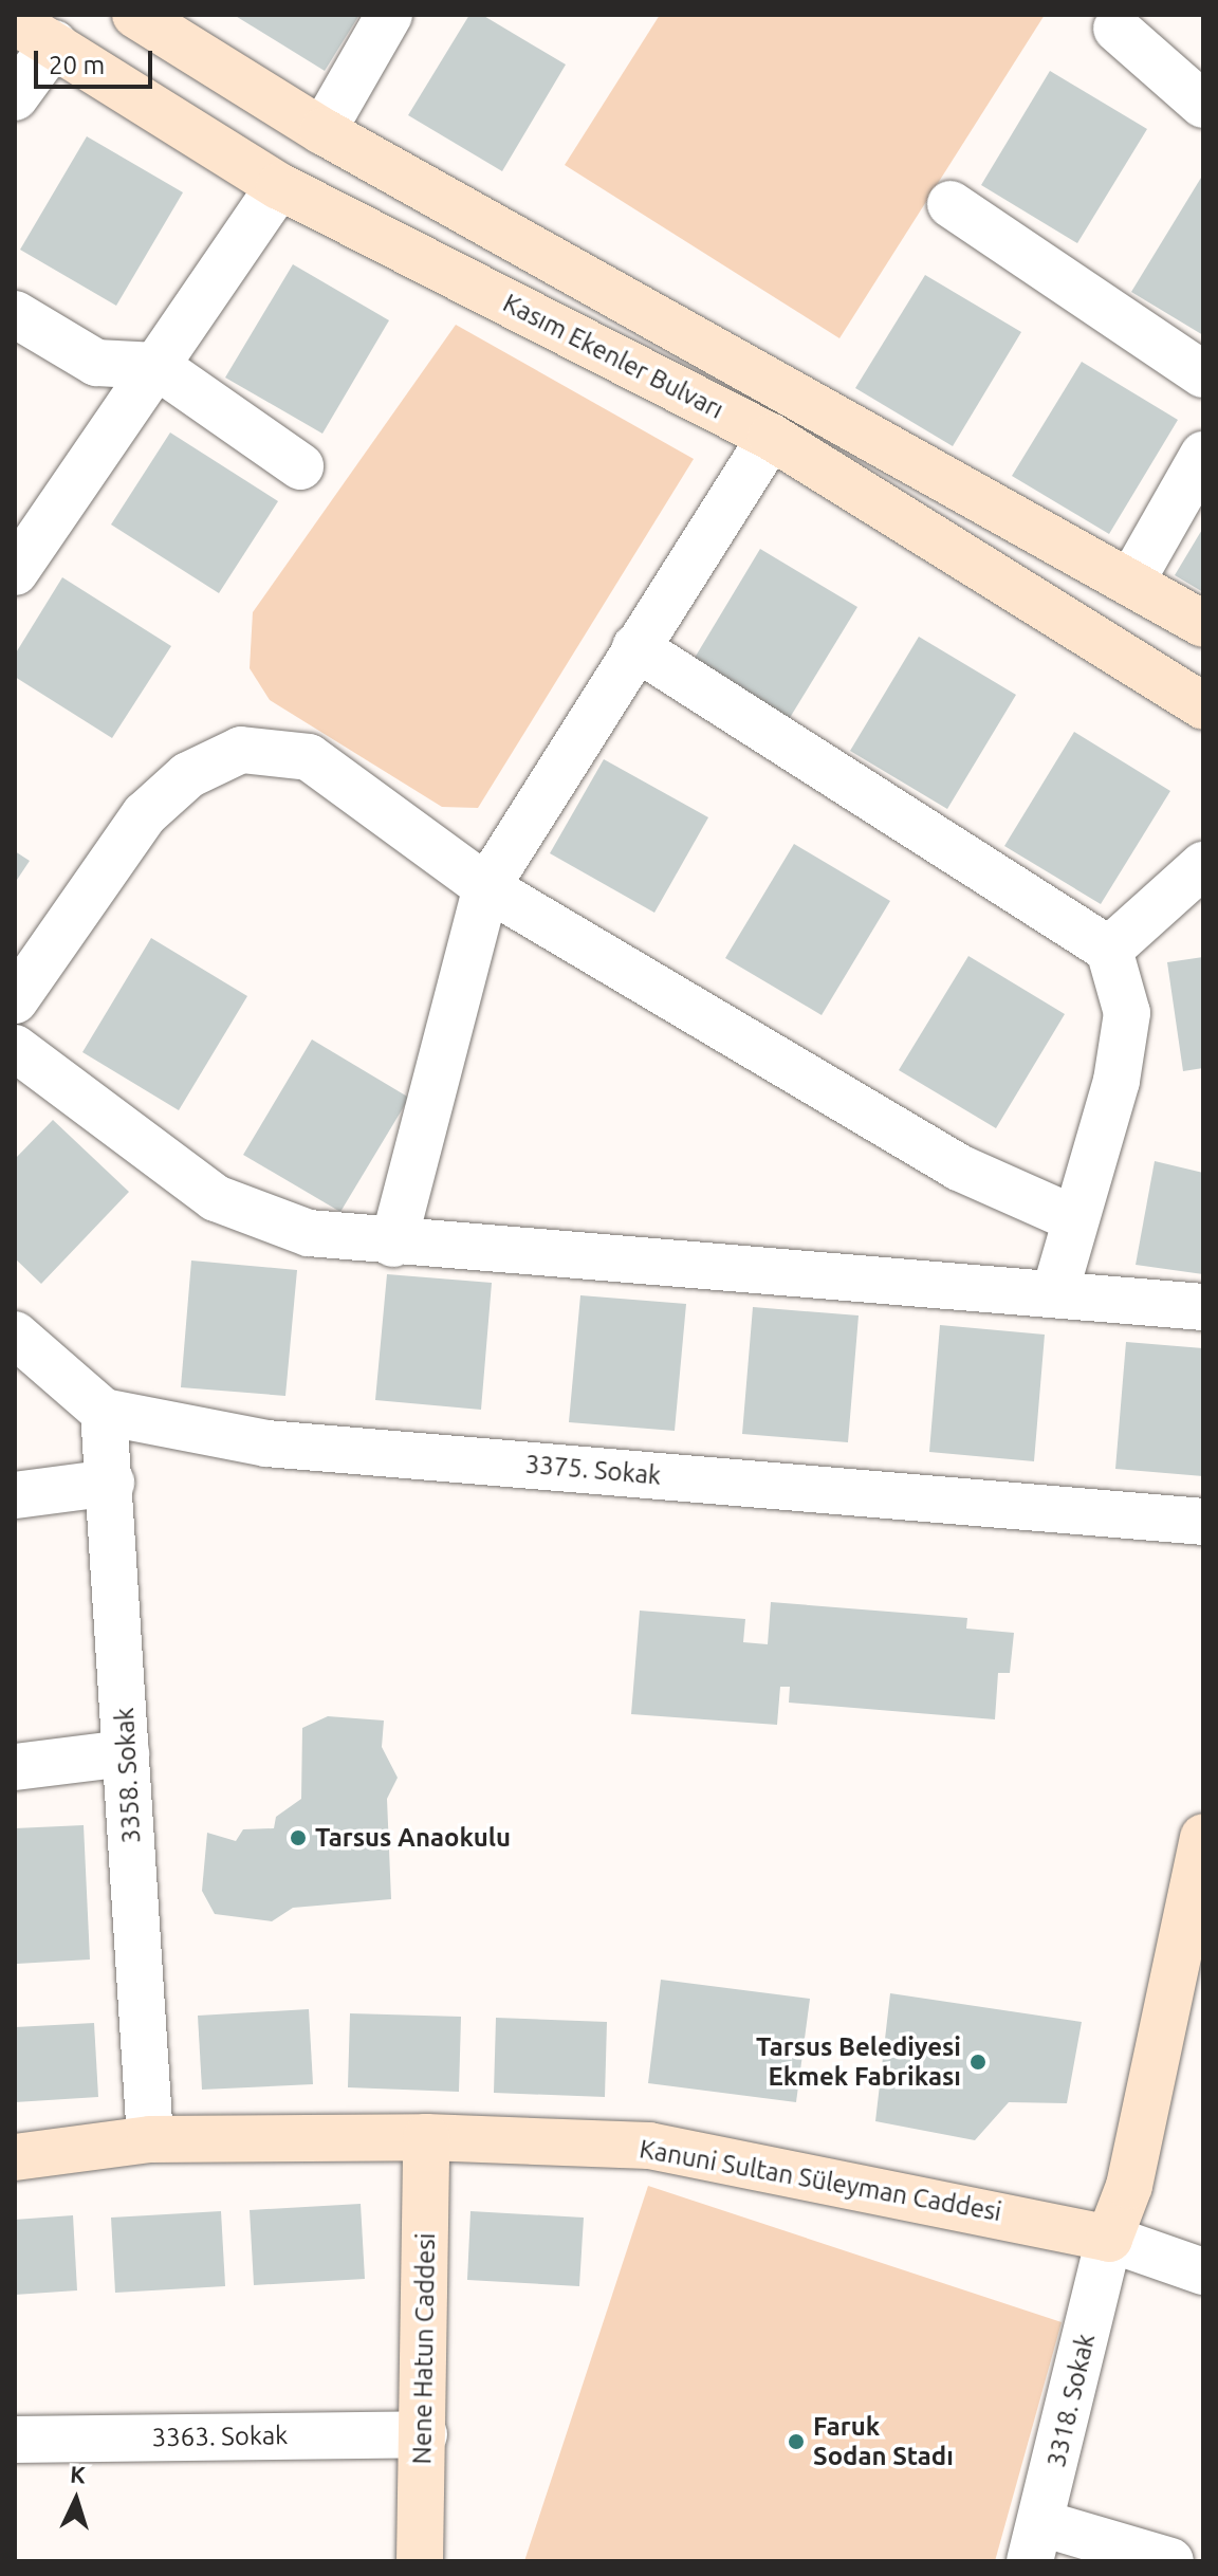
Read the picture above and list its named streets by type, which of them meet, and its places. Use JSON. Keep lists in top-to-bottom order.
{
  "streets": {
    "street": [
      "Kasım Ekenler Bulvarı",
      "3375. Sokak",
      "3358. Sokak",
      "Kanuni Sultan Süleyman Caddesi",
      "Nene Hatun Caddesi",
      "3318. Sokak",
      "3363. Sokak"
    ]
  },
  "crossings": [
    ["3375. Sokak", "3358. Sokak"],
    ["3358. Sokak", "Kanuni Sultan Süleyman Caddesi"],
    ["Kanuni Sultan Süleyman Caddesi", "Nene Hatun Caddesi"],
    ["Kanuni Sultan Süleyman Caddesi", "3318. Sokak"],
    ["Nene Hatun Caddesi", "3363. Sokak"]
  ],
  "places": ["Tarsus Anaokulu", "Tarsus Belediyesi Ekmek Fabrikası", "Faruk Sodan Stadı"],
  "scale_bar": "20 m",
  "north": "top"
}
